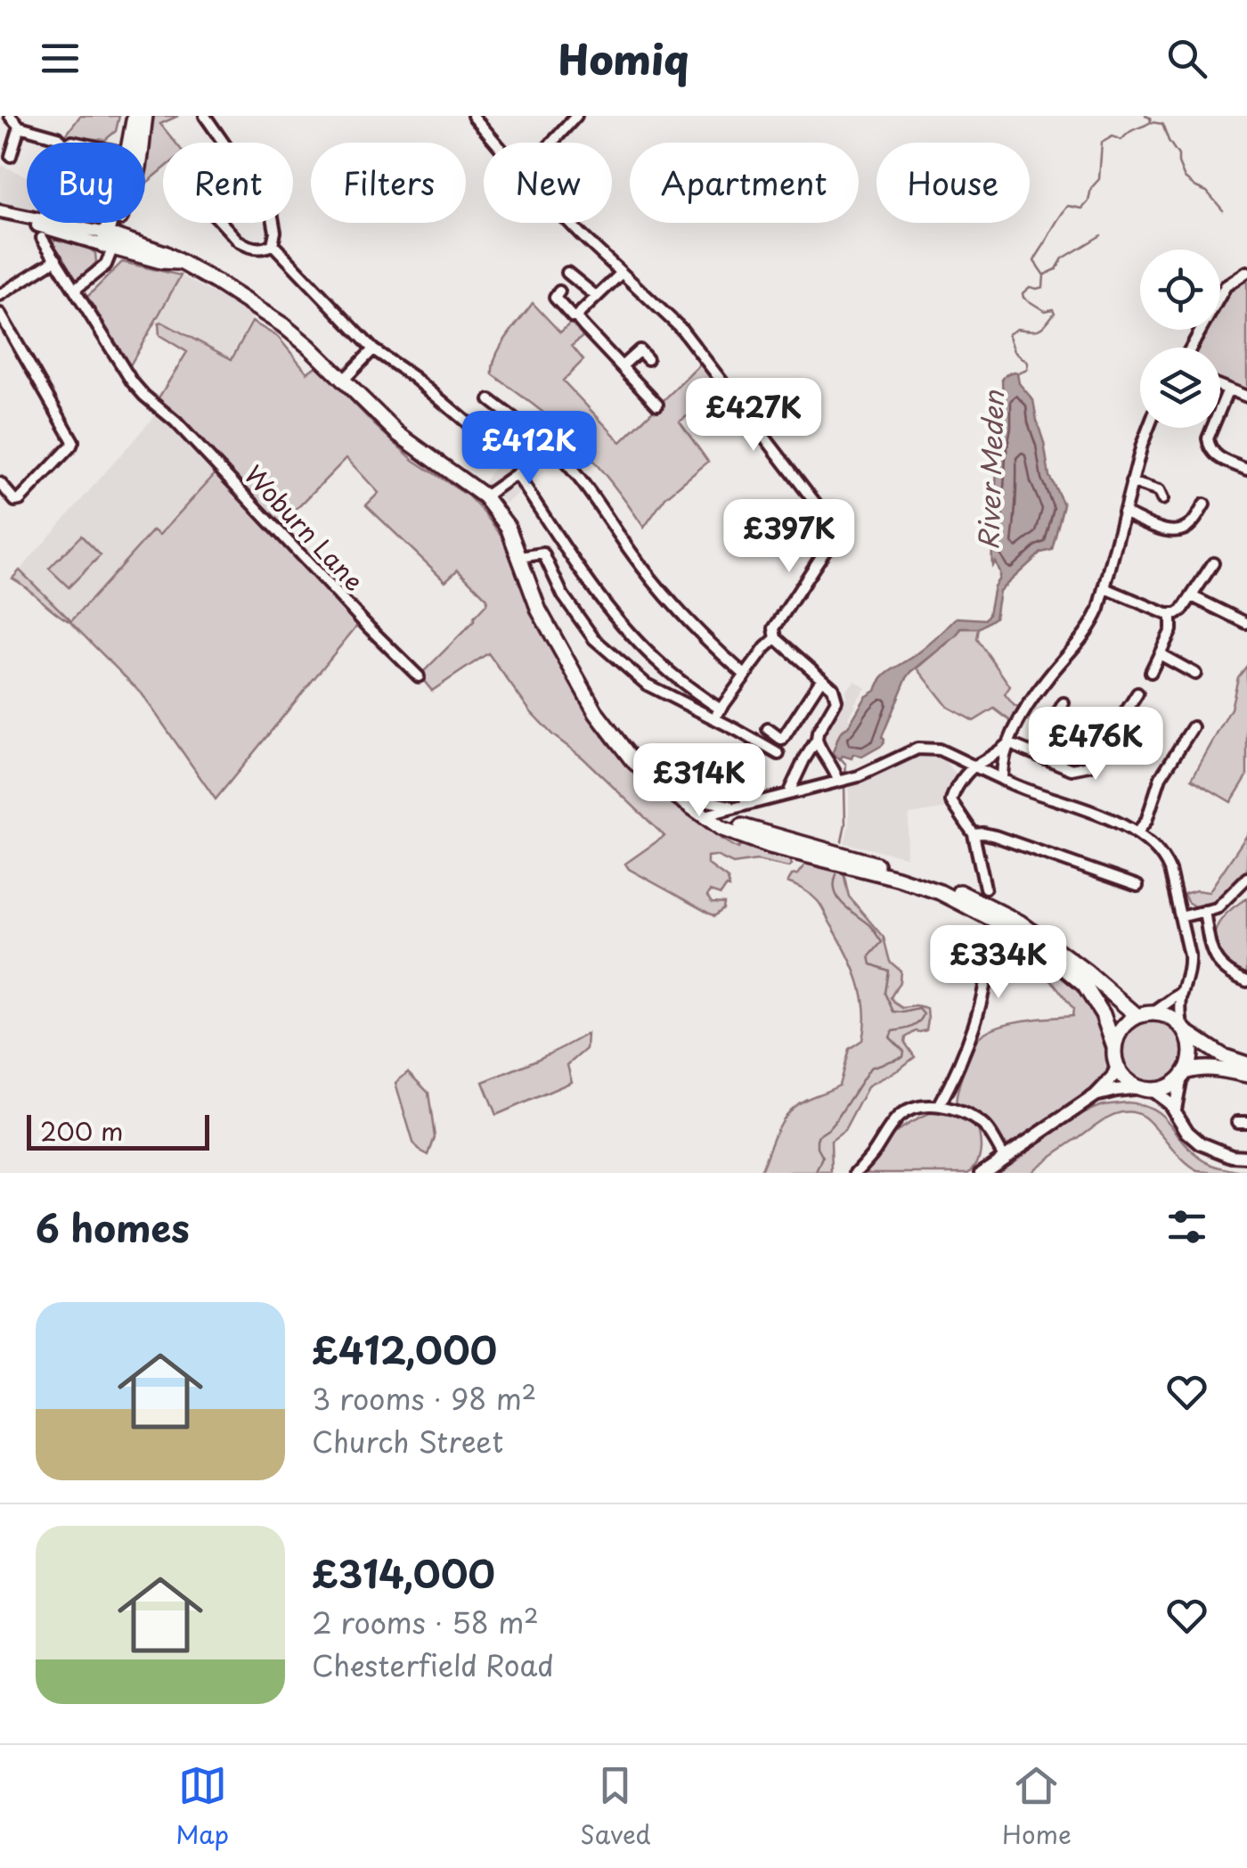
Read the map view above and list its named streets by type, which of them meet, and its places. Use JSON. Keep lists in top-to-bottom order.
{
  "streets": {
    "street": ["Woburn Lane"]
  },
  "water": ["River Meden"],
  "scale_bar": "200 m",
  "page": {
    "header": "Homiq",
    "chip": [
      "Buy",
      "Rent",
      "Filters",
      "New",
      "Apartment",
      "House"
    ],
    "price": [
      "£427K",
      "£412K",
      "£397K",
      "£476K",
      "£314K",
      "£334K"
    ],
    "scale": "200 m",
    "heading": "6 homes",
    "list": [
      {
        "name": "£412,000",
        "note": "3 rooms · 98 m² · Church Street"
      },
      {
        "name": "£314,000",
        "note": "2 rooms · 58 m² · Chesterfield Road"
      }
    ],
    "tabs": ["Map", "Saved", "Home"]
  }
}
